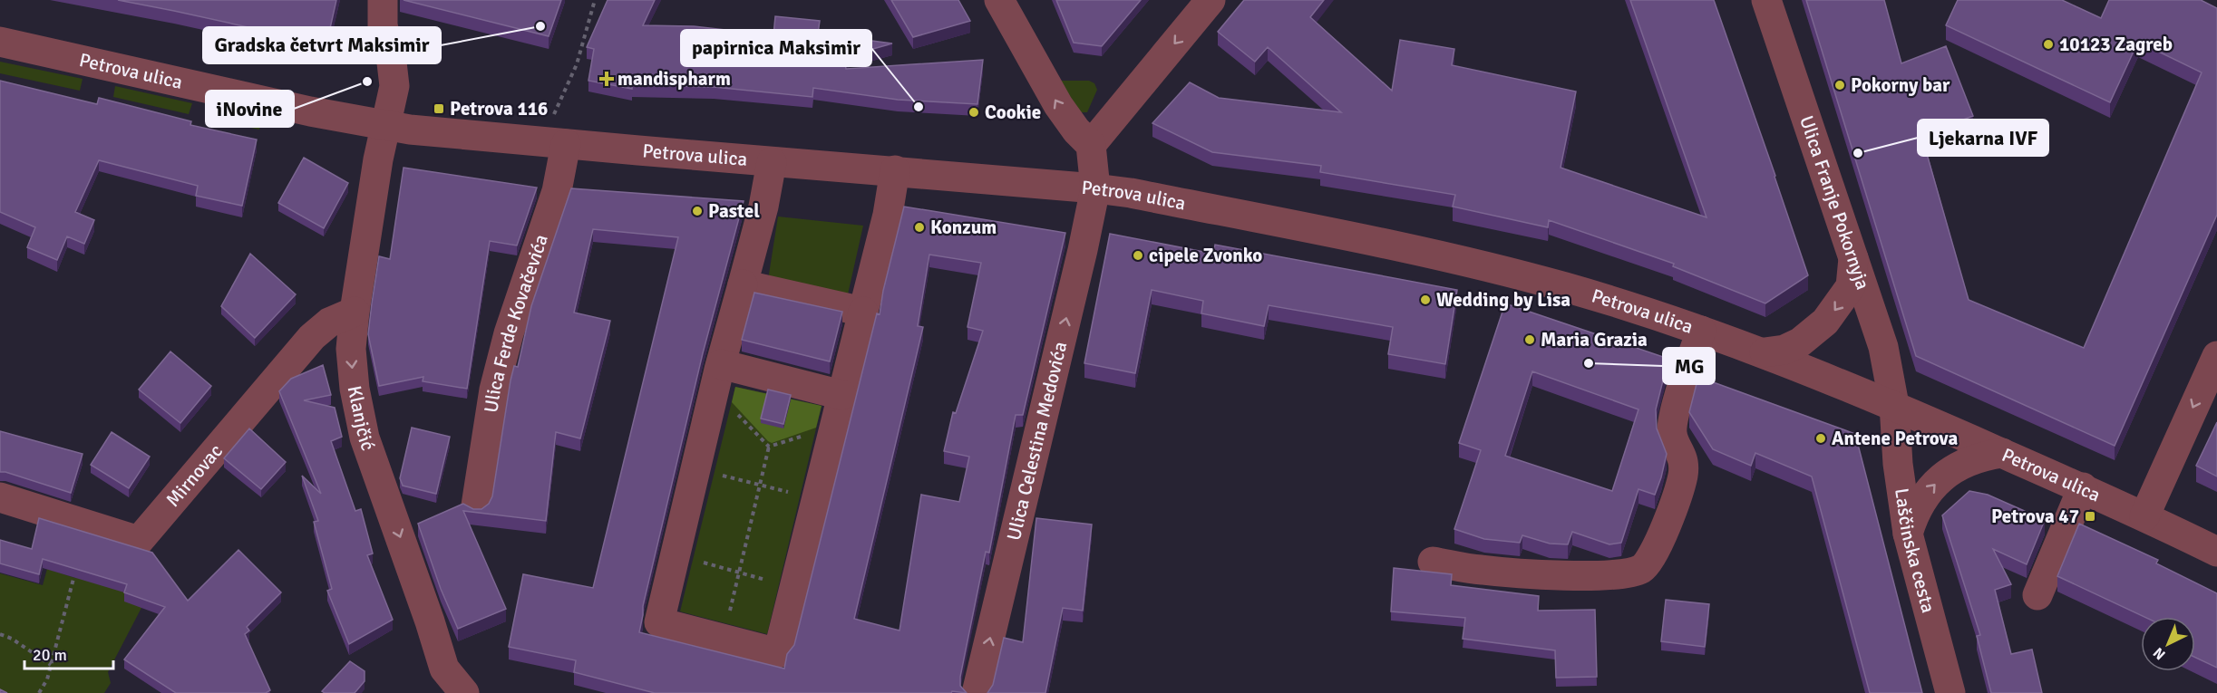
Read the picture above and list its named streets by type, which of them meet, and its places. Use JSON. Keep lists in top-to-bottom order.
{
  "streets": {
    "street": [
      "Petrova ulica",
      "Ulica Franje Pokornyja",
      "Ulica Ferde Kovačevića",
      "Klanjčić",
      "Ulica Celestina Medovića",
      "Mirnovac",
      "Laščinska cesta"
    ]
  },
  "crossings": [
    ["Petrova ulica", "Ulica Franje Pokornyja"],
    ["Petrova ulica", "Ulica Ferde Kovačevića"],
    ["Petrova ulica", "Klanjčić"],
    ["Petrova ulica", "Ulica Celestina Medovića"],
    ["Petrova ulica", "Laščinska cesta"],
    ["Ulica Franje Pokornyja", "Laščinska cesta"],
    ["Klanjčić", "Mirnovac"]
  ],
  "one_way": ["Klanjčić"],
  "places": {
    "other": [
      "Gradska četvrt Maksimir",
      "10123 Zagreb",
      "iNovine",
      "Pokorny bar",
      "papirnica Maksimir",
      "Cookie",
      "Ljekarna IVF",
      "Pastel",
      "Konzum",
      "cipele Zvonko",
      "Wedding by Lisa",
      "Maria Grazia",
      "MG",
      "Antene Petrova"
    ],
    "health": ["mandispharm"],
    "transit": ["Petrova 116", "Petrova 47"]
  },
  "scale_bar": "20 m",
  "north": "bottom left"
}
